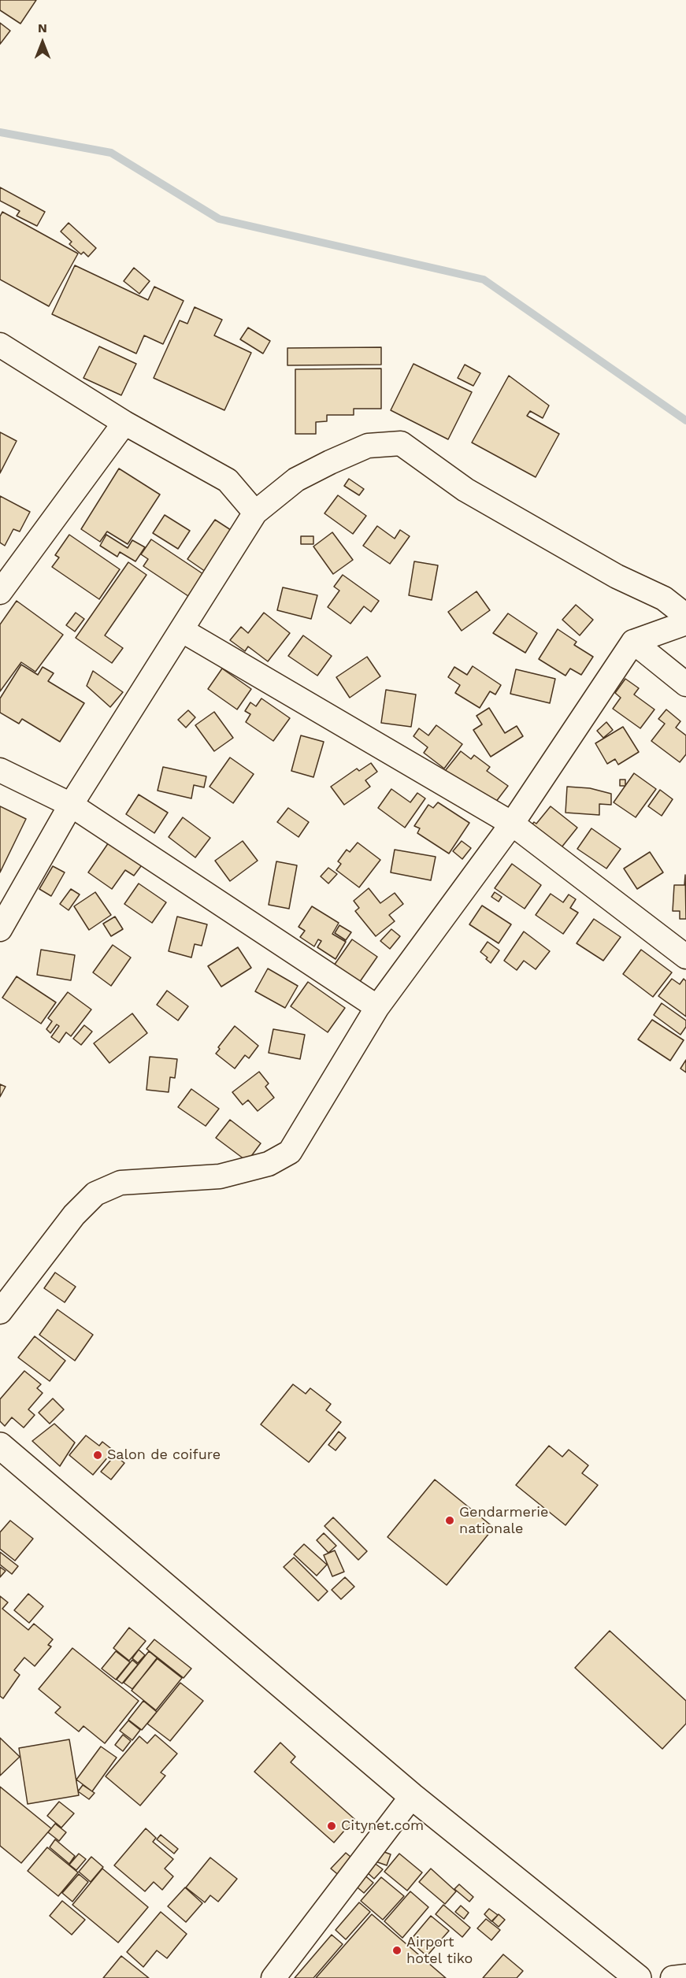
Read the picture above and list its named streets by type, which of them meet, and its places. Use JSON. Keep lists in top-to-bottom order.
{
  "places": [
    "Salon de coifure",
    "Gendarmerie nationale",
    "Citynet.com",
    "Airport hotel tiko"
  ],
  "north": "top"
}
